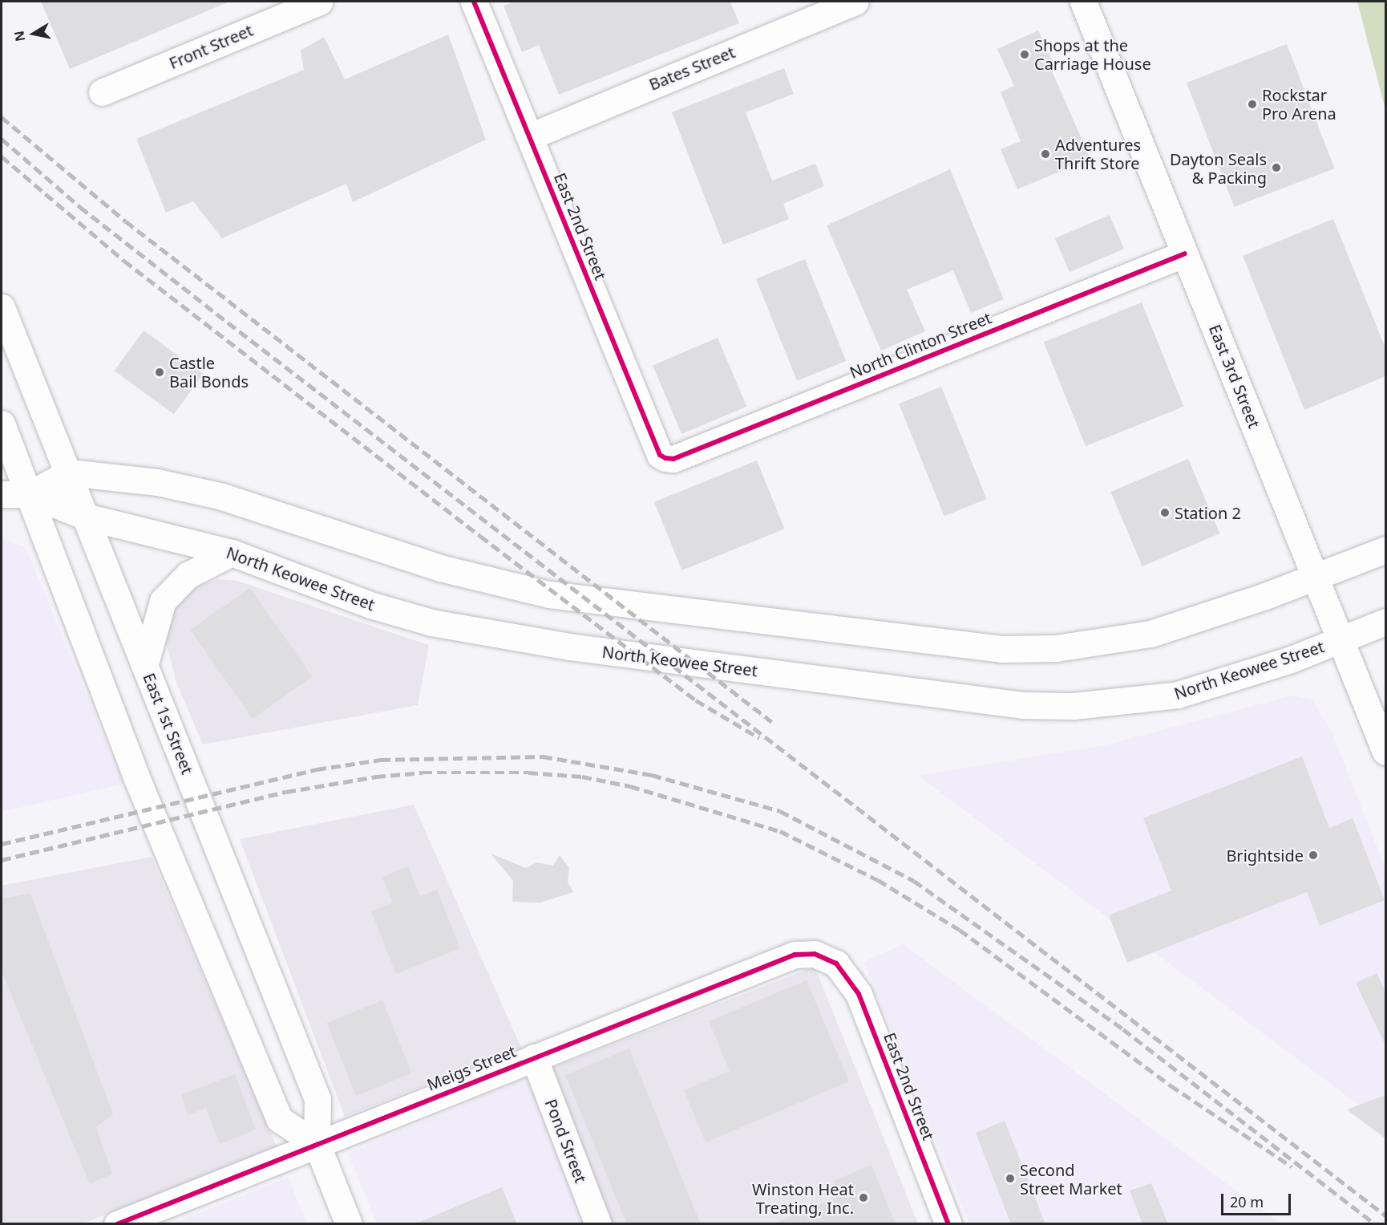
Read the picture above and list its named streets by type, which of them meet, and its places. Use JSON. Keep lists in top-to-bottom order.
{
  "streets": {
    "main road": [
      "Front Street",
      "Bates Street",
      "East 2nd Street",
      "North Clinton Street",
      "East 3rd Street",
      "North Keowee Street",
      "East 1st Street",
      "Meigs Street",
      "Pond Street"
    ]
  },
  "crossings": [
    ["Bates Street", "East 2nd Street"],
    ["East 2nd Street", "North Clinton Street"],
    ["East 2nd Street", "Meigs Street"],
    ["North Clinton Street", "East 3rd Street"],
    ["East 3rd Street", "North Keowee Street"],
    ["North Keowee Street", "East 1st Street"],
    ["East 1st Street", "Meigs Street"],
    ["Meigs Street", "Pond Street"]
  ],
  "places": [
    "Shops at the Carriage House",
    "Rockstar Pro Arena",
    "Adventures Thrift Store",
    "Dayton Seals & Packing",
    "Castle Bail Bonds",
    "Station 2",
    "Brightside",
    "Second Street Market",
    "Winston Heat Treating, Inc."
  ],
  "scale_bar": "20 m",
  "north": "left"
}
